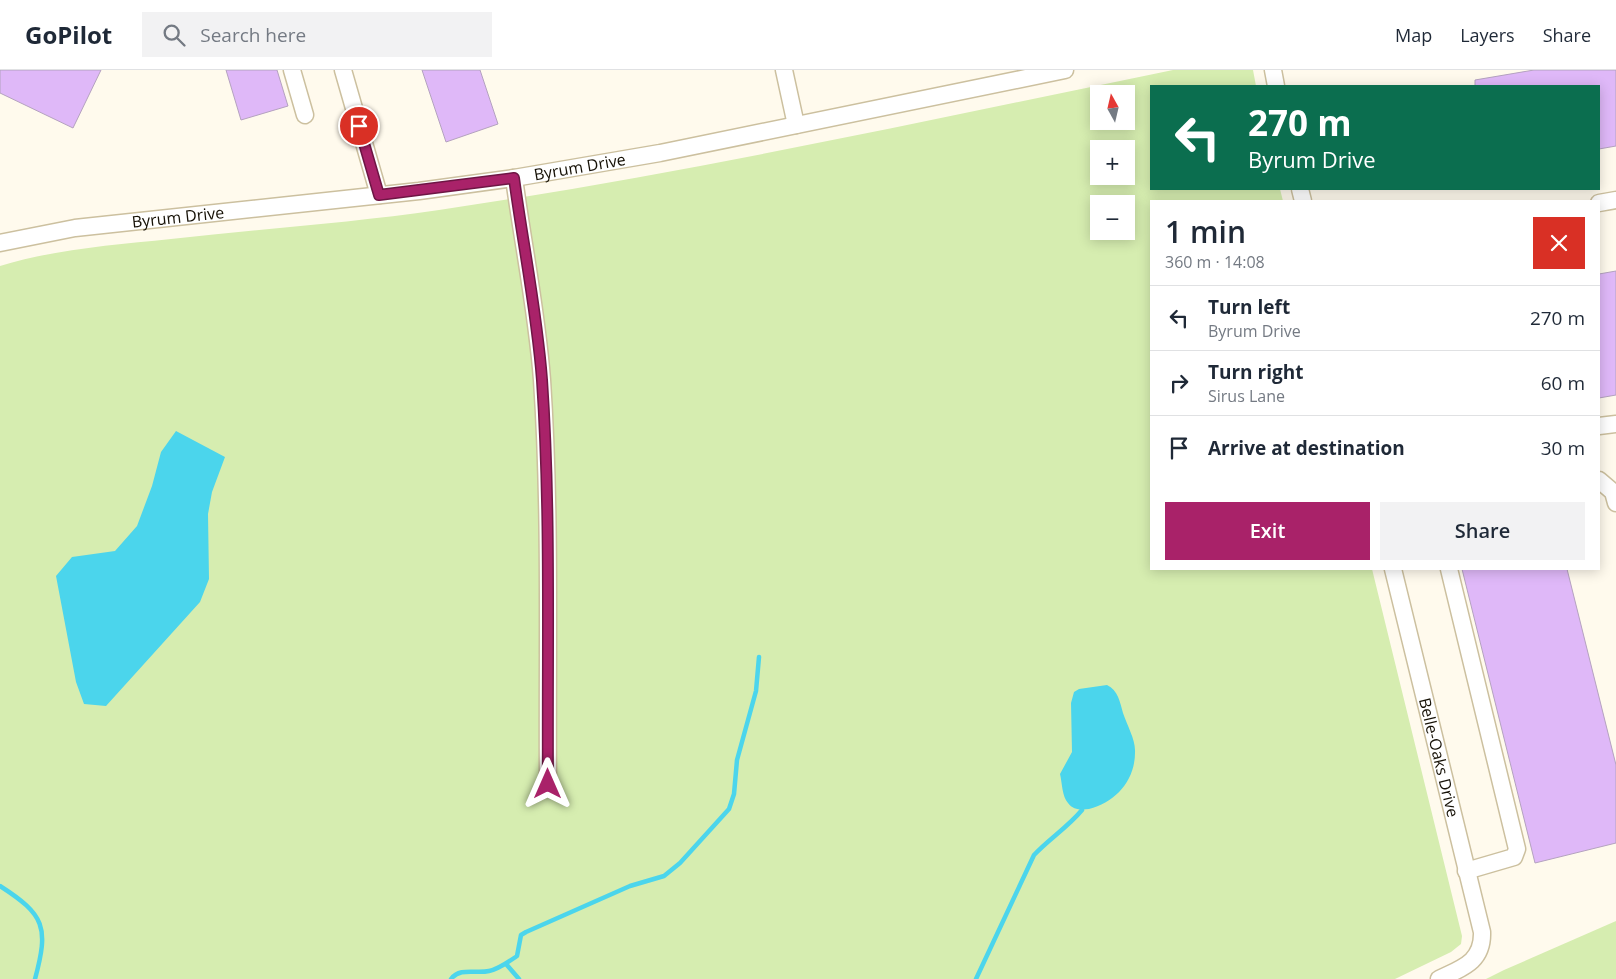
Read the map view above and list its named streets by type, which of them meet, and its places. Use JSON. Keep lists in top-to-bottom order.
{
  "streets": {
    "street": ["Byrum Drive", "Belle-Oaks Drive"]
  },
  "north": "top",
  "page": {
    "header": "GoPilot",
    "search": "Search here",
    "nav": ["Map", "Layers", "Share"],
    "map_buttons": ["+", "−"],
    "turn": ["270 m", "Byrum Drive"],
    "heading": ["1 min", "360 m · 14:08"],
    "list": [
      {
        "name": "Turn left",
        "note": "Byrum Drive",
        "value": "270 m"
      },
      {
        "name": "Turn right",
        "note": "Sirus Lane",
        "value": "60 m"
      },
      {
        "name": "Arrive at destination",
        "value": "30 m"
      }
    ],
    "buttons": ["Exit", "Share"]
  }
}
